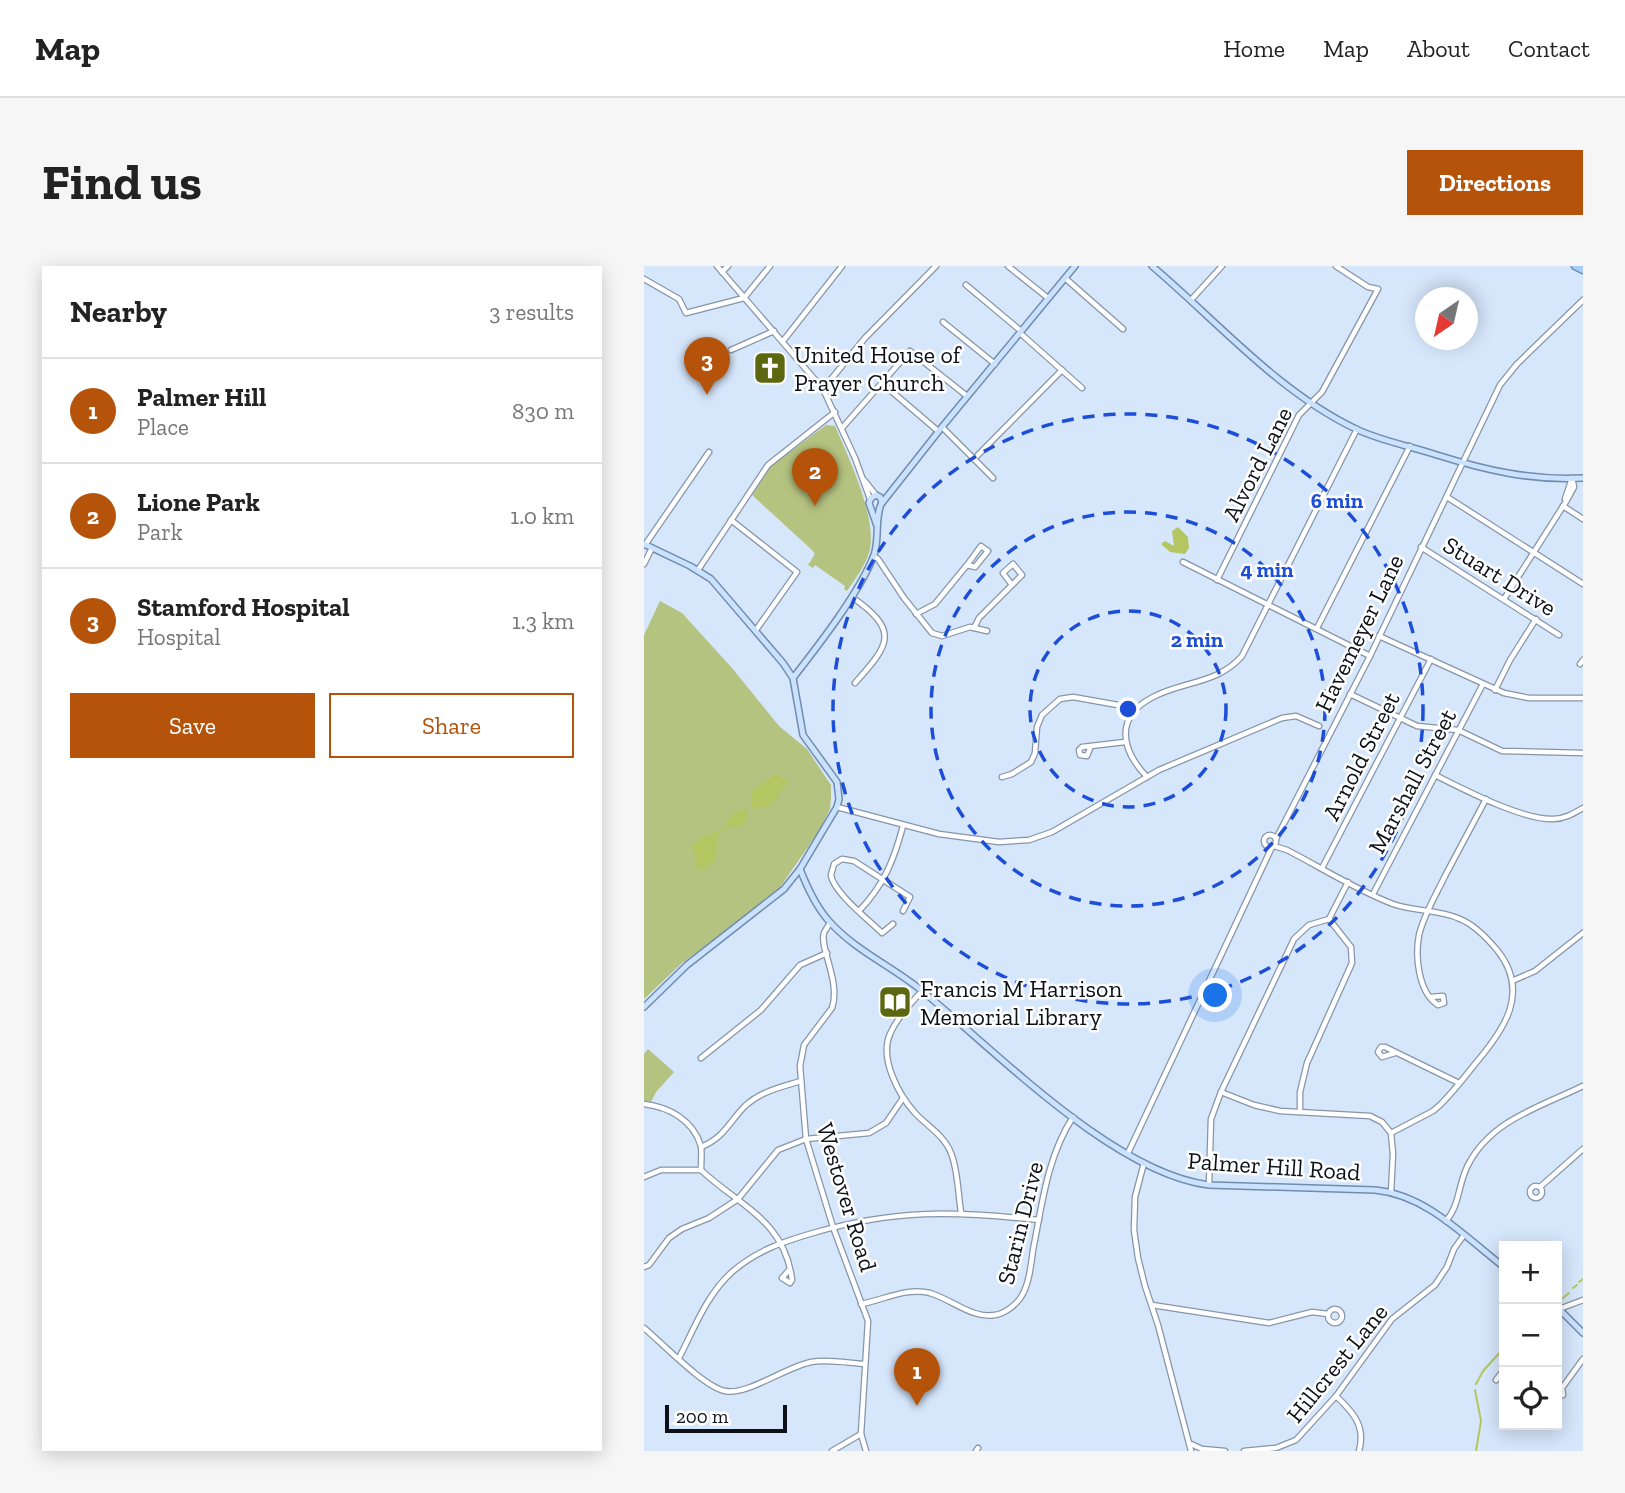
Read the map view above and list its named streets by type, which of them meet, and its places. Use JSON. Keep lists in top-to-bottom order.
{
  "streets": {
    "main road": ["Palmer Hill Road"],
    "street": [
      "Alvord Lane",
      "Stuart Drive",
      "Havemeyer Lane",
      "Arnold Street",
      "Marshall Street",
      "Westover Road",
      "Starin Drive",
      "Hillcrest Lane"
    ]
  },
  "crossings": [
    ["Stuart Drive", "Havemeyer Lane"],
    ["Havemeyer Lane", "Palmer Hill Road"],
    ["Palmer Hill Road", "Westover Road"],
    ["Palmer Hill Road", "Starin Drive"],
    ["Palmer Hill Road", "Hillcrest Lane"],
    ["Westover Road", "Starin Drive"]
  ],
  "places": {
    "church": ["United House of Prayer Church"],
    "library": ["Francis M Harrison Memorial Library"]
  },
  "scale_bar": "200 m",
  "north": "bottom left",
  "page": {
    "header": "Map",
    "nav": [
      "Home",
      "Map",
      "About",
      "Contact"
    ],
    "buttons": [
      "Directions",
      ["Save", "Share"]
    ],
    "title": "Find us",
    "heading": ["Nearby", "3 results"],
    "pins": ["3", "2", "1"],
    "list": [
      {
        "mark": "1",
        "name": "Palmer Hill",
        "note": "Place",
        "value": "830 m"
      },
      {
        "mark": "2",
        "name": "Lione Park",
        "note": "Park",
        "value": "1.0 km"
      },
      {
        "mark": "3",
        "name": "Stamford Hospital",
        "note": "Hospital",
        "value": "1.3 km"
      }
    ],
    "map_buttons": ["+", "−"],
    "scale": "200 m"
  },
  "rings": ["6 min", "4 min", "2 min"]
}
